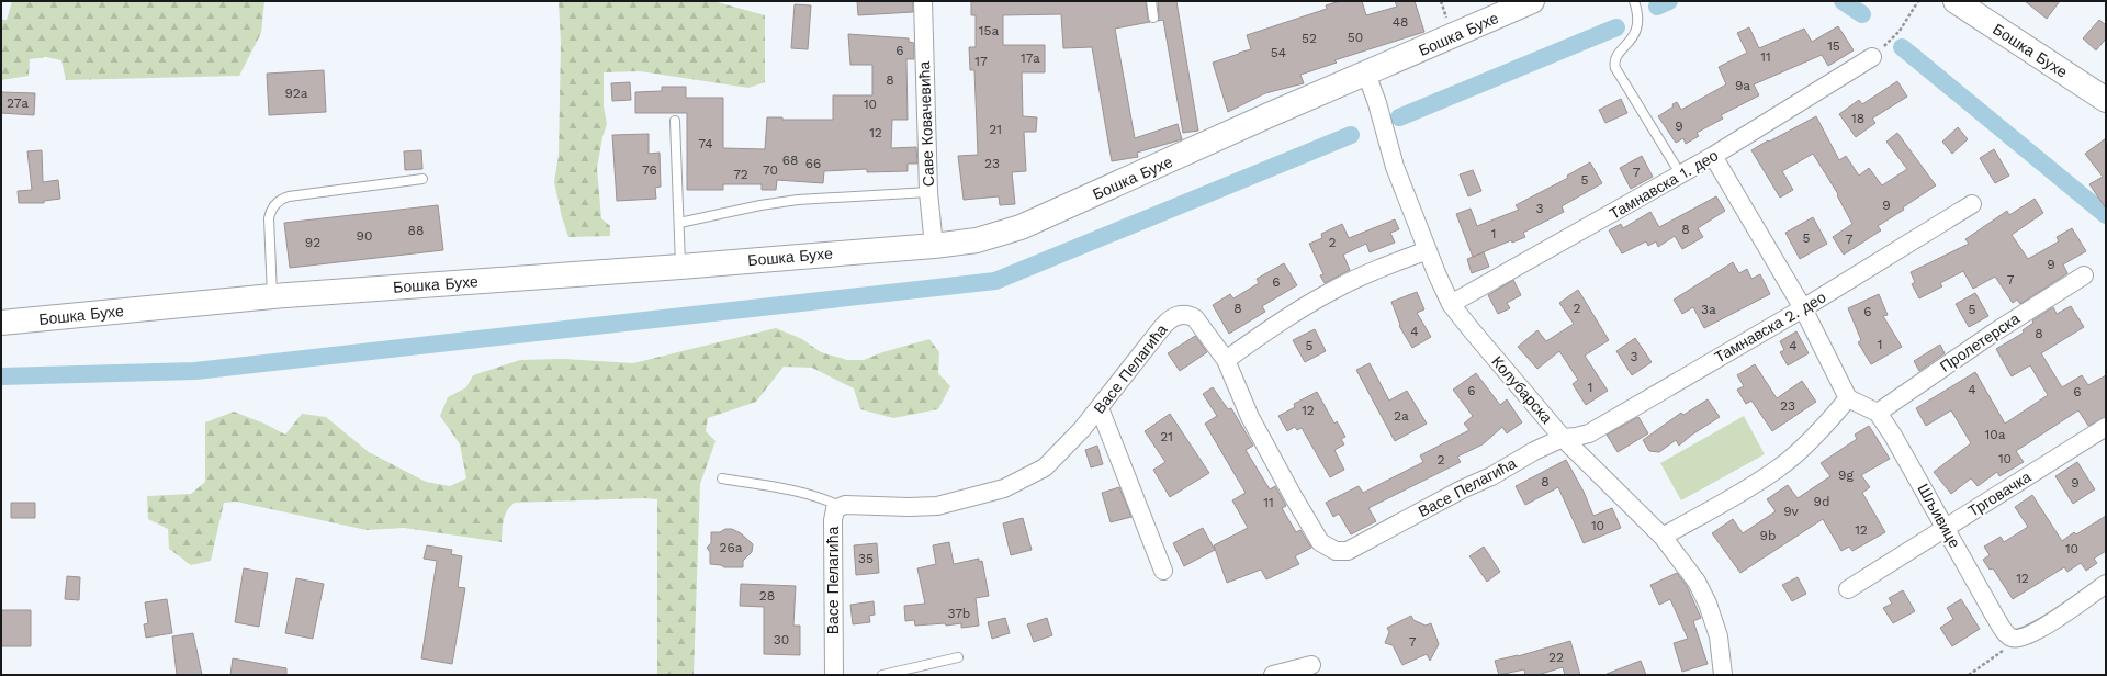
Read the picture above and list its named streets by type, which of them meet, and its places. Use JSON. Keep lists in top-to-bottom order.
{
  "streets": {
    "main road": ["Бошка Бухе"],
    "street": [
      "Саве Ковачевића",
      "Тамнавска 1. део",
      "Тамнавска 2. део",
      "Пролетерска",
      "Васе Пелагића",
      "Колубарска",
      "Трговачка",
      "Шљивице"
    ]
  },
  "crossings": [
    ["Бошка Бухе", "Саве Ковачевића"],
    ["Бошка Бухе", "Колубарска"],
    ["Тамнавска 1. део", "Колубарска"],
    ["Тамнавска 2. део", "Васе Пелагића"],
    ["Тамнавска 2. део", "Колубарска"],
    ["Пролетерска", "Шљивице"],
    ["Васе Пелагића", "Колубарска"],
    ["Трговачка", "Шљивице"]
  ],
  "house_numbers": [
    "48",
    "15a",
    "50",
    "52",
    "15",
    "6",
    "54",
    "11",
    "17a",
    "17",
    "8",
    "9a",
    "92a",
    "27a",
    "10",
    "18",
    "9",
    "21",
    "12",
    "74",
    "68",
    "66",
    "23",
    "76",
    "70",
    "7",
    "72",
    "5",
    "9",
    "3",
    "8",
    "88",
    "1",
    "90",
    "5",
    "7",
    "92",
    "2",
    "9",
    "7",
    "6",
    "8",
    "2",
    "3a",
    "5",
    "6",
    "4",
    "8",
    "1",
    "5",
    "4",
    "3",
    "1",
    "4",
    "6",
    "6",
    "23",
    "12",
    "2a",
    "10a",
    "21",
    "10",
    "2",
    "9g",
    "8",
    "9",
    "9d",
    "11",
    "9v",
    "10",
    "12",
    "9b",
    "26a",
    "10",
    "35",
    "12",
    "28",
    "37b",
    "30",
    "7",
    "22"
  ]
}
